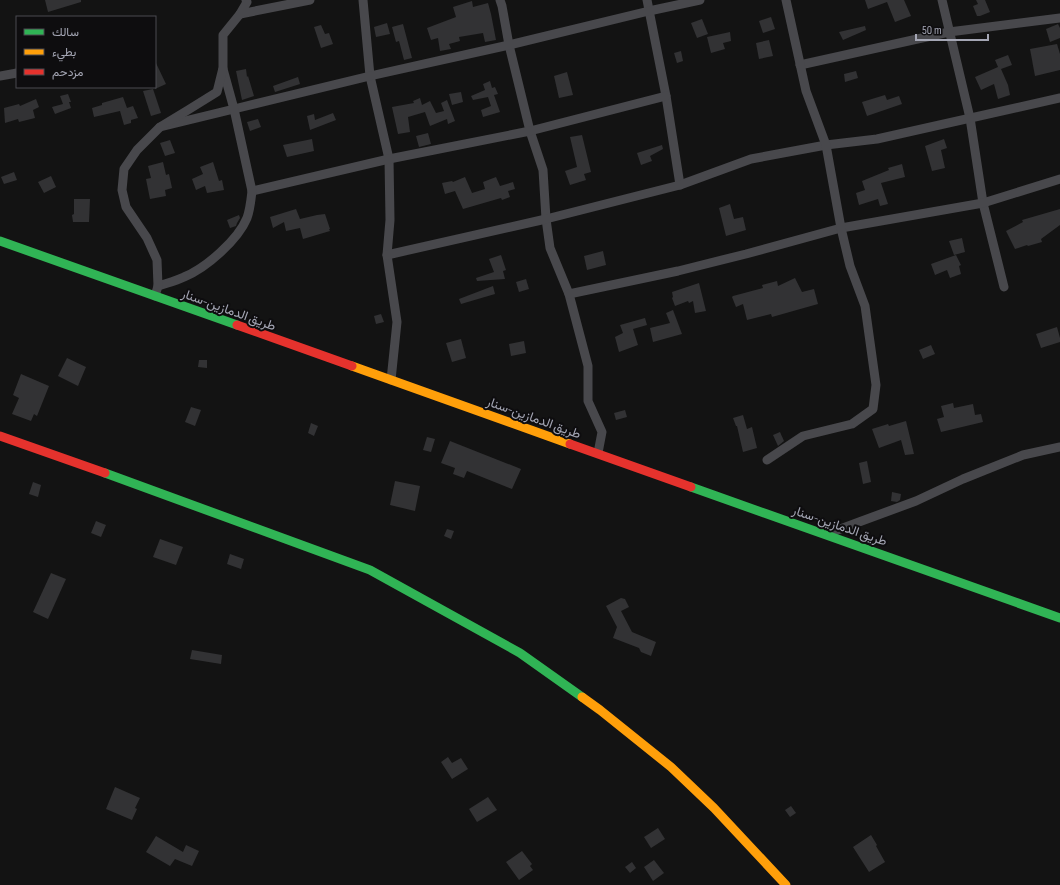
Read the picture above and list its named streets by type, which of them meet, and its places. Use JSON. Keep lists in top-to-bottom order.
{
  "streets": {
    "main road": ["طريق الدمازين-سنار"]
  },
  "legend": ["سالك", "بطيء", "مزدحم"],
  "scale_bar": "50 m"
}
